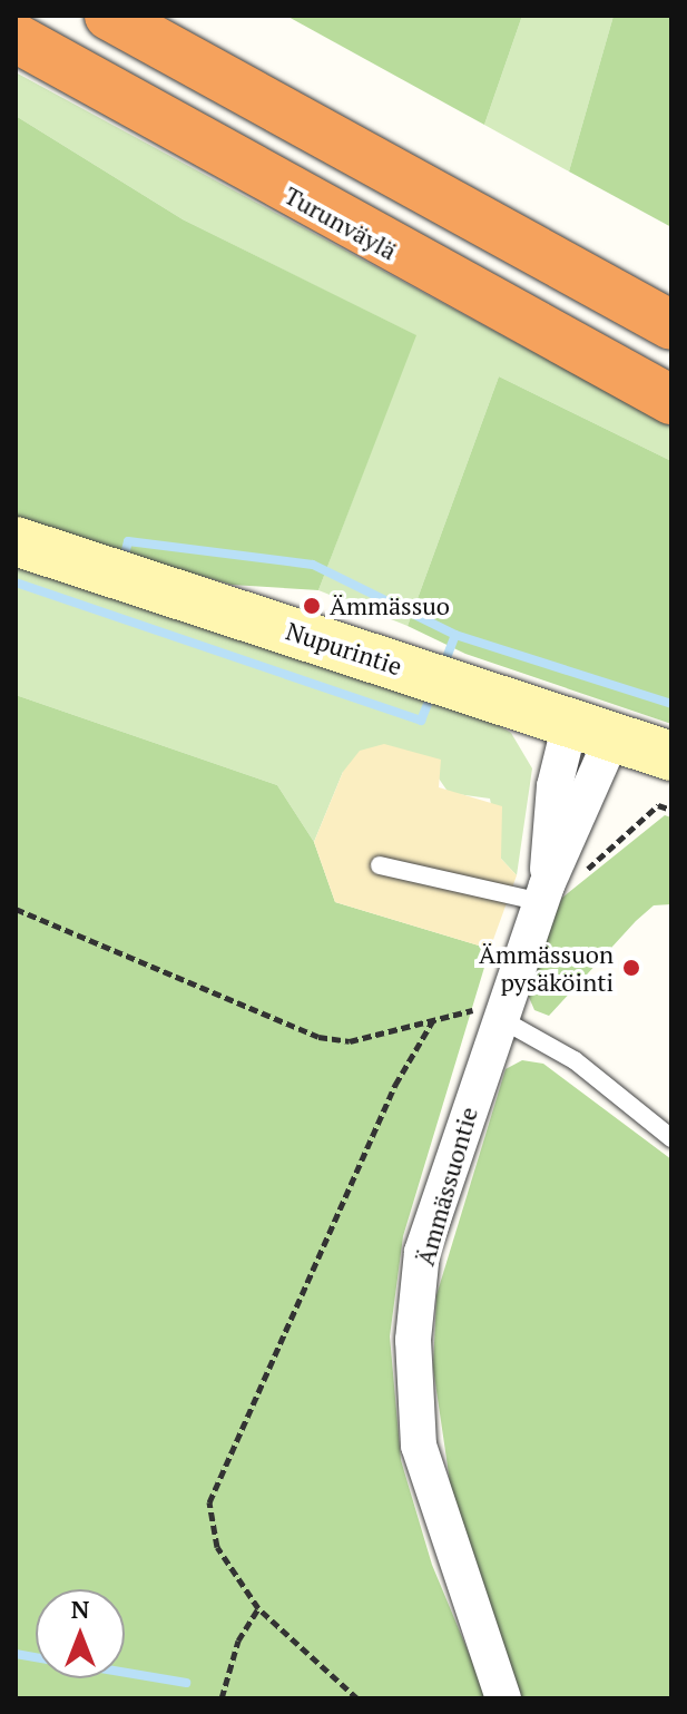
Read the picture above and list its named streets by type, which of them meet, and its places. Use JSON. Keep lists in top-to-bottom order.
{
  "streets": {
    "highway": ["Turunväylä"],
    "main road": ["Nupurintie"],
    "street": ["Ämmässuontie"]
  },
  "crossings": [
    ["Nupurintie", "Ämmässuontie"]
  ],
  "places": ["Ämmässuo", "Ämmässuon pysäköinti"],
  "north": "top"
}
